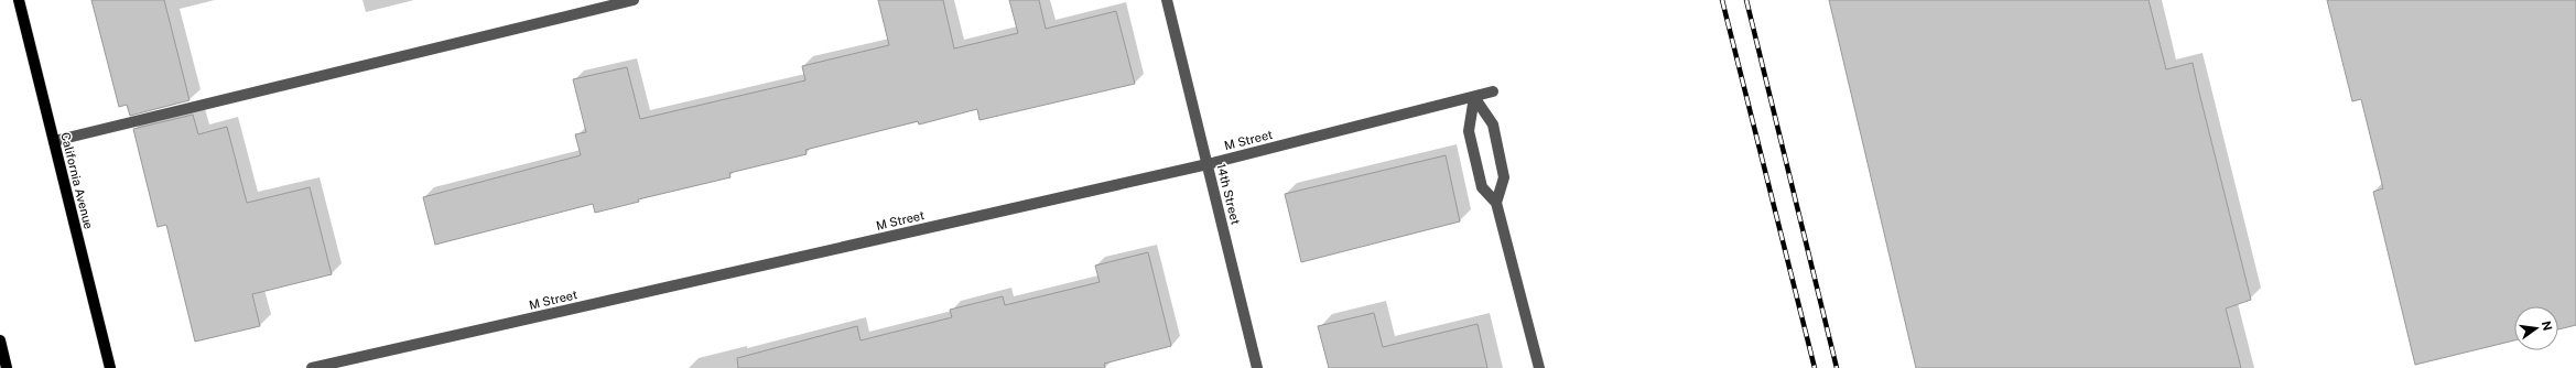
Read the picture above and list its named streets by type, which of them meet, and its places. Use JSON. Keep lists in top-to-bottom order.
{
  "streets": {
    "main road": ["California Avenue"],
    "street": ["M Street", "14th Street"]
  },
  "crossings": [
    ["M Street", "14th Street"]
  ],
  "north": "right"
}
